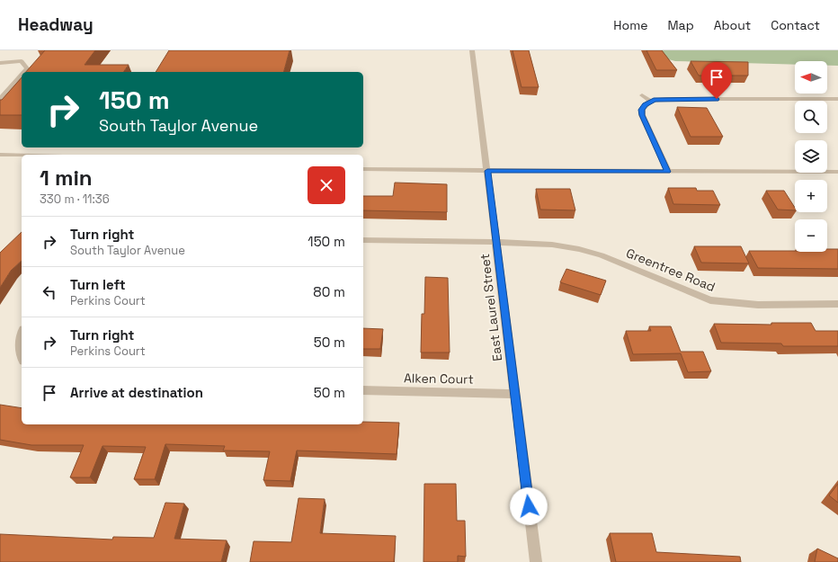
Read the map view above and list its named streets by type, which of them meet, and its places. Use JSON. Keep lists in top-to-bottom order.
{
  "streets": {
    "street": ["Greentree Road", "East Laurel Street", "Alken Court"]
  },
  "crossings": [
    ["Greentree Road", "East Laurel Street"],
    ["East Laurel Street", "Alken Court"]
  ],
  "north": "left",
  "page": {
    "header": "Headway",
    "nav": [
      "Home",
      "Map",
      "About",
      "Contact"
    ],
    "map_buttons": ["+", "−"],
    "turn": ["150 m", "South Taylor Avenue"],
    "heading": ["1 min", "330 m · 11:36"],
    "list": [
      {
        "name": "Turn right",
        "note": "South Taylor Avenue",
        "value": "150 m"
      },
      {
        "name": "Turn left",
        "note": "Perkins Court",
        "value": "80 m"
      },
      {
        "name": "Turn right",
        "note": "Perkins Court",
        "value": "50 m"
      },
      {
        "name": "Arrive at destination",
        "value": "50 m"
      }
    ]
  }
}
